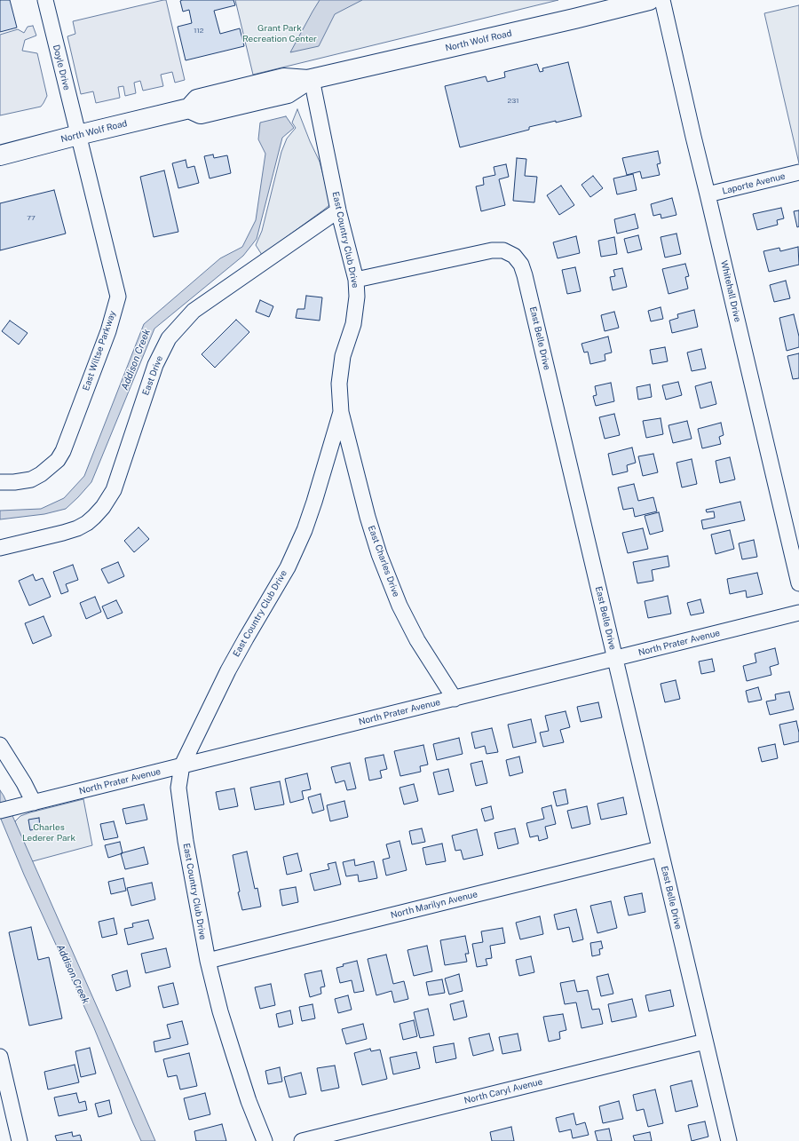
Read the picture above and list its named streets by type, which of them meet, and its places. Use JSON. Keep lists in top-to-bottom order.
{
  "streets": {
    "main road": ["North Wolf Road"],
    "street": [
      "Doyle Drive",
      "Laporte Avenue",
      "East Country Club Drive",
      "Whitehall Drive",
      "East Belle Drive",
      "East Wiltse Parkway",
      "East Drive",
      "East Charles Drive",
      "North Prater Avenue",
      "North Marilyn Avenue",
      "North Caryl Avenue"
    ]
  },
  "crossings": [
    ["North Wolf Road", "Doyle Drive"],
    ["North Wolf Road", "East Country Club Drive"],
    ["North Wolf Road", "East Wiltse Parkway"],
    ["Doyle Drive", "East Wiltse Parkway"],
    ["Laporte Avenue", "Whitehall Drive"],
    ["East Country Club Drive", "East Belle Drive"],
    ["East Country Club Drive", "East Drive"],
    ["East Country Club Drive", "East Charles Drive"],
    ["East Country Club Drive", "North Prater Avenue"],
    ["East Country Club Drive", "North Marilyn Avenue"],
    ["East Belle Drive", "North Prater Avenue"],
    ["East Belle Drive", "North Marilyn Avenue"],
    ["East Belle Drive", "North Caryl Avenue"],
    ["East Charles Drive", "North Prater Avenue"]
  ],
  "water": ["Addison Creek"],
  "parks": ["Grant Park Recreation Center", "Charles Lederer Park"],
  "house_numbers": ["112", "231", "77"]
}
